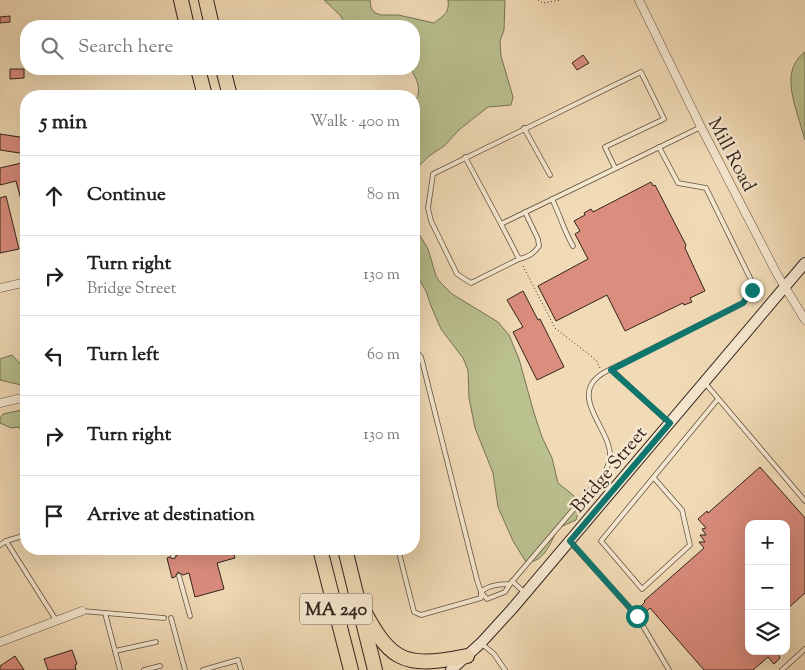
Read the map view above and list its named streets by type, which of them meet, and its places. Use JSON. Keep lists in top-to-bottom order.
{
  "streets": {
    "highway": ["MA 240"],
    "street": ["Mill Road", "Bridge Street"]
  },
  "crossings": [
    ["Mill Road", "Bridge Street"]
  ],
  "page": {
    "search": "Search here",
    "heading": ["5 min", "Walk · 400 m"],
    "list": [
      ["Continue", "80 m"],
      ["Turn right", "Bridge Street", "130 m"],
      ["Turn left", "60 m"],
      ["Turn right", "130 m"],
      "Arrive at destination"
    ],
    "map_buttons": ["+", "−"]
  }
}
